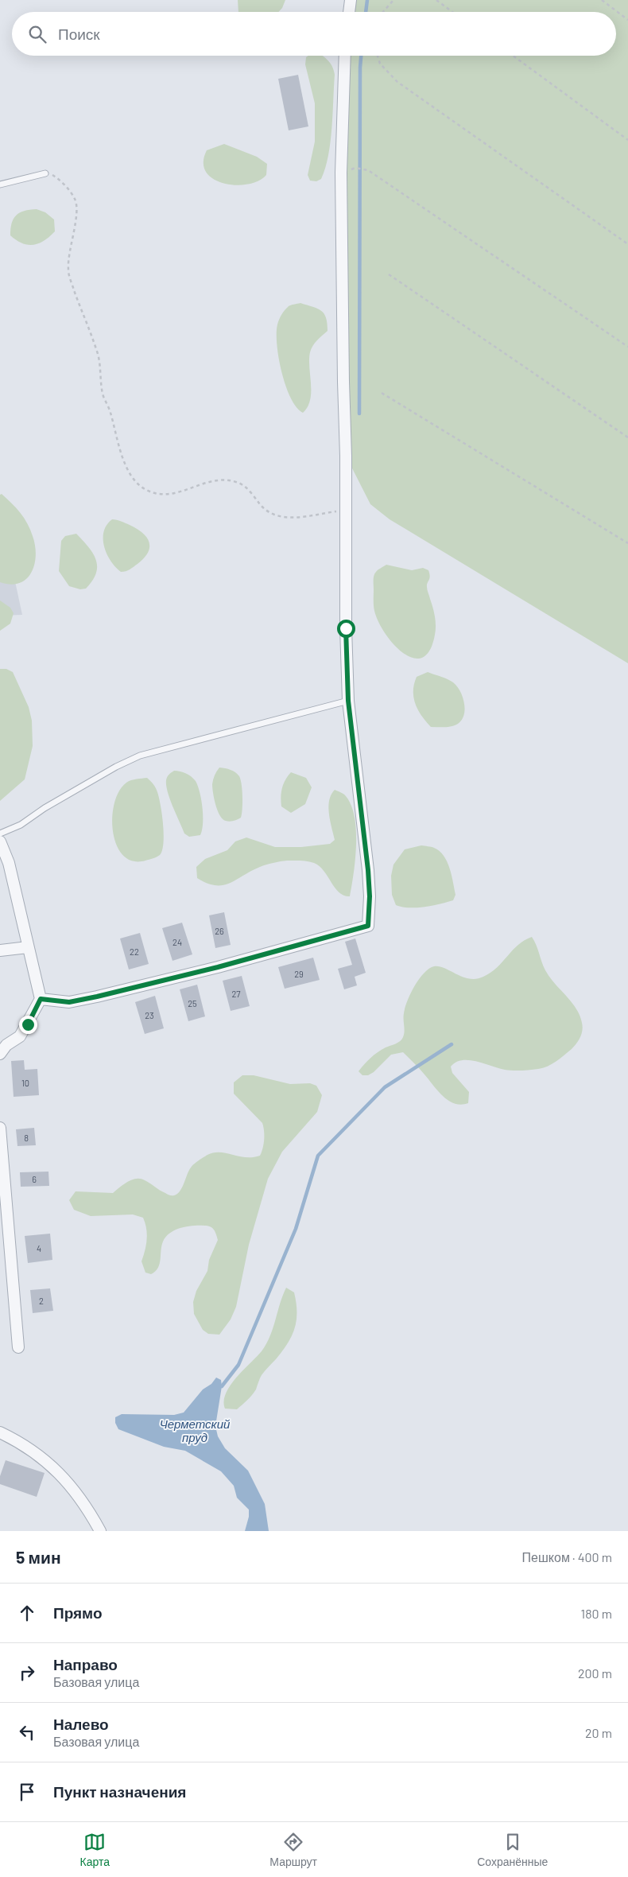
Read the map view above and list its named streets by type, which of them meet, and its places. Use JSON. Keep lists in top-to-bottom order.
{
  "water": ["Черметский пруд"],
  "house_numbers": [
    "26",
    "24",
    "22",
    "29",
    "27",
    "25",
    "23",
    "10",
    "8",
    "6",
    "4",
    "2"
  ],
  "page": {
    "search": "Поиск",
    "heading": ["5 мин", "Пешком · 400 m"],
    "list": [
      ["Прямо", "180 m"],
      ["Направо", "Базовая улица", "200 m"],
      ["Налево", "Базовая улица", "20 m"],
      "Пункт назначения"
    ],
    "nav": ["Карта", "Маршрут", "Сохранённые"]
  }
}
